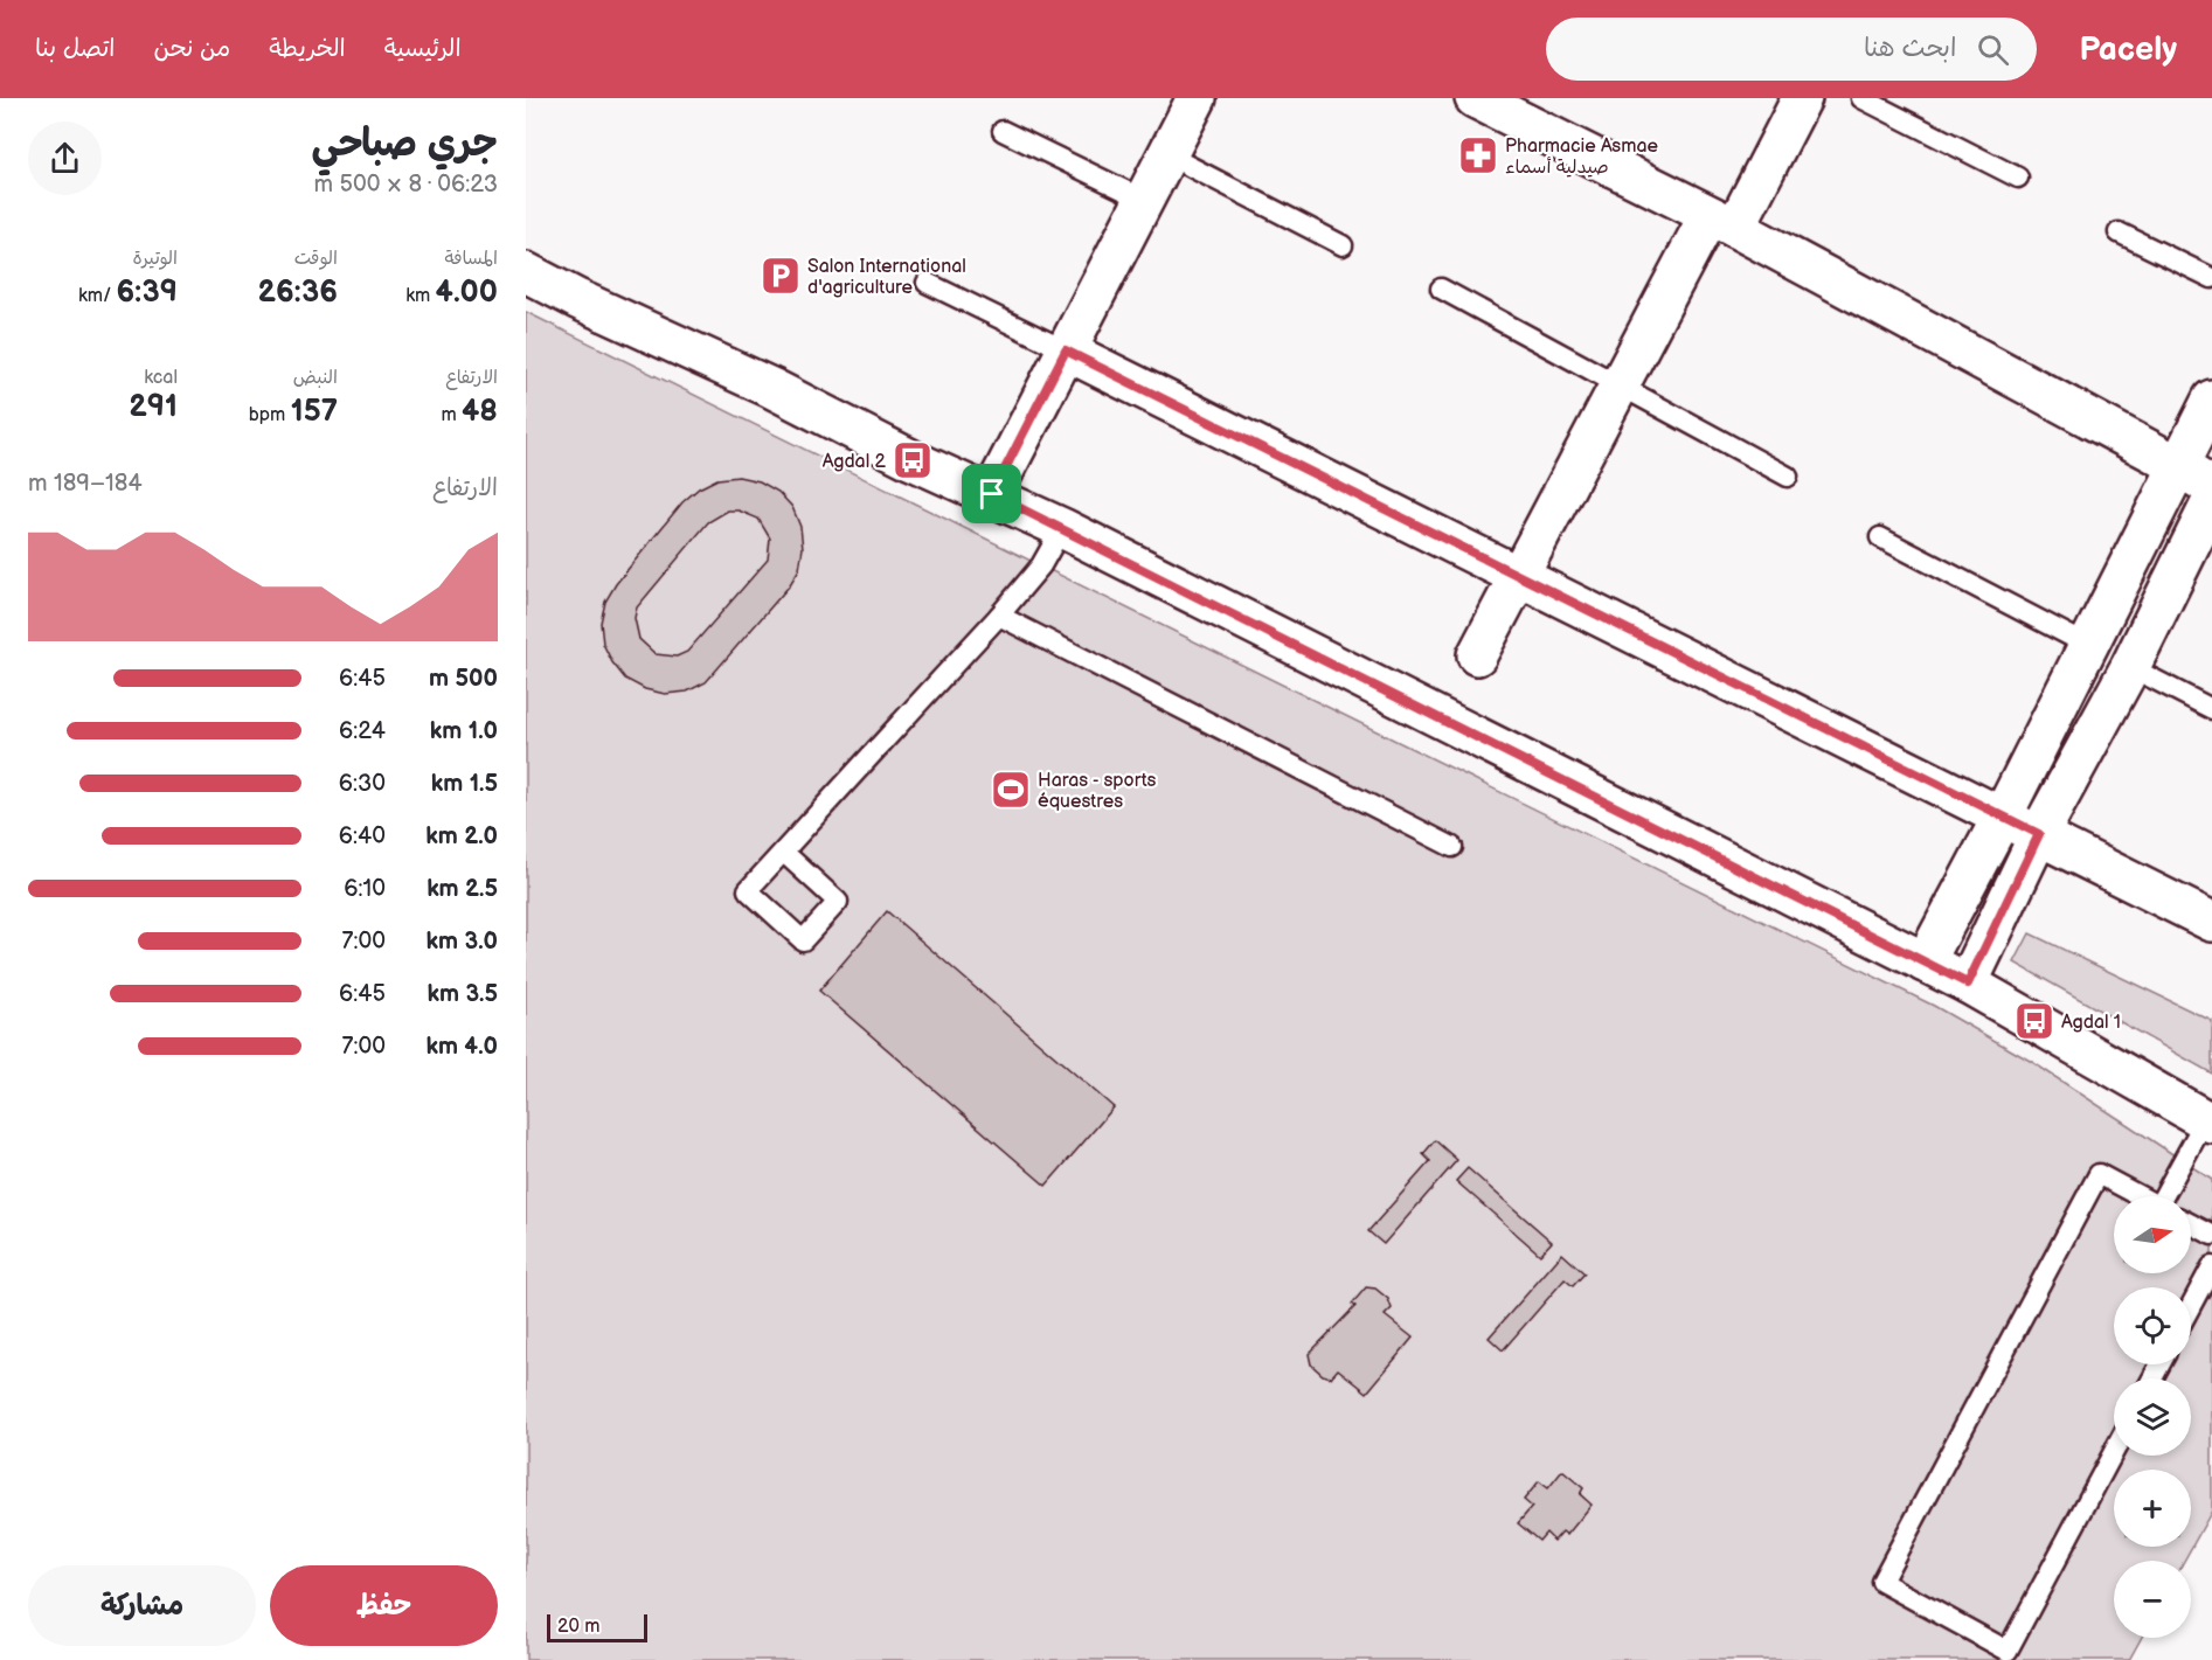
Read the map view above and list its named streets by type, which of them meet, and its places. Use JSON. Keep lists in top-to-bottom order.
{
  "places": {
    "pharmacy": ["Pharmacie Asmae صيدلية أسماء"],
    "parking": ["Salon International d'agriculture"],
    "bus stop": ["Agdal 2", "Agdal 1"],
    "sports": ["Haras - sports équestres"]
  },
  "scale_bar": "20 m",
  "north": "right",
  "page": {
    "header": "Pacely",
    "search": "ابحث هنا",
    "nav": [
      "الرئيسية",
      "الخريطة",
      "من نحن",
      "اتصل بنا"
    ],
    "heading": ["جري صباحي", "06:23 · 8 × 500 m"],
    "stats": [
      ["المسافة", "4.00 km"],
      ["الوقت", "26:36"],
      ["الوتيرة", "6:39 /km"],
      ["الارتفاع", "48 m"],
      ["النبض", "157 bpm"],
      ["kcal", "291"]
    ],
    "chart": ["الارتفاع", "184–189 m"],
    "list": [
      {
        "name": "500 m",
        "note": "6:45"
      },
      {
        "name": "1.0 km",
        "note": "6:24"
      },
      {
        "name": "1.5 km",
        "note": "6:30"
      },
      {
        "name": "2.0 km",
        "note": "6:40"
      },
      {
        "name": "2.5 km",
        "note": "6:10"
      },
      {
        "name": "3.0 km",
        "note": "7:00"
      },
      {
        "name": "3.5 km",
        "note": "6:45"
      },
      {
        "name": "4.0 km",
        "note": "7:00"
      }
    ],
    "map_buttons": ["+", "−"],
    "buttons": ["حفظ", "مشاركة"],
    "scale": "20 m"
  }
}
